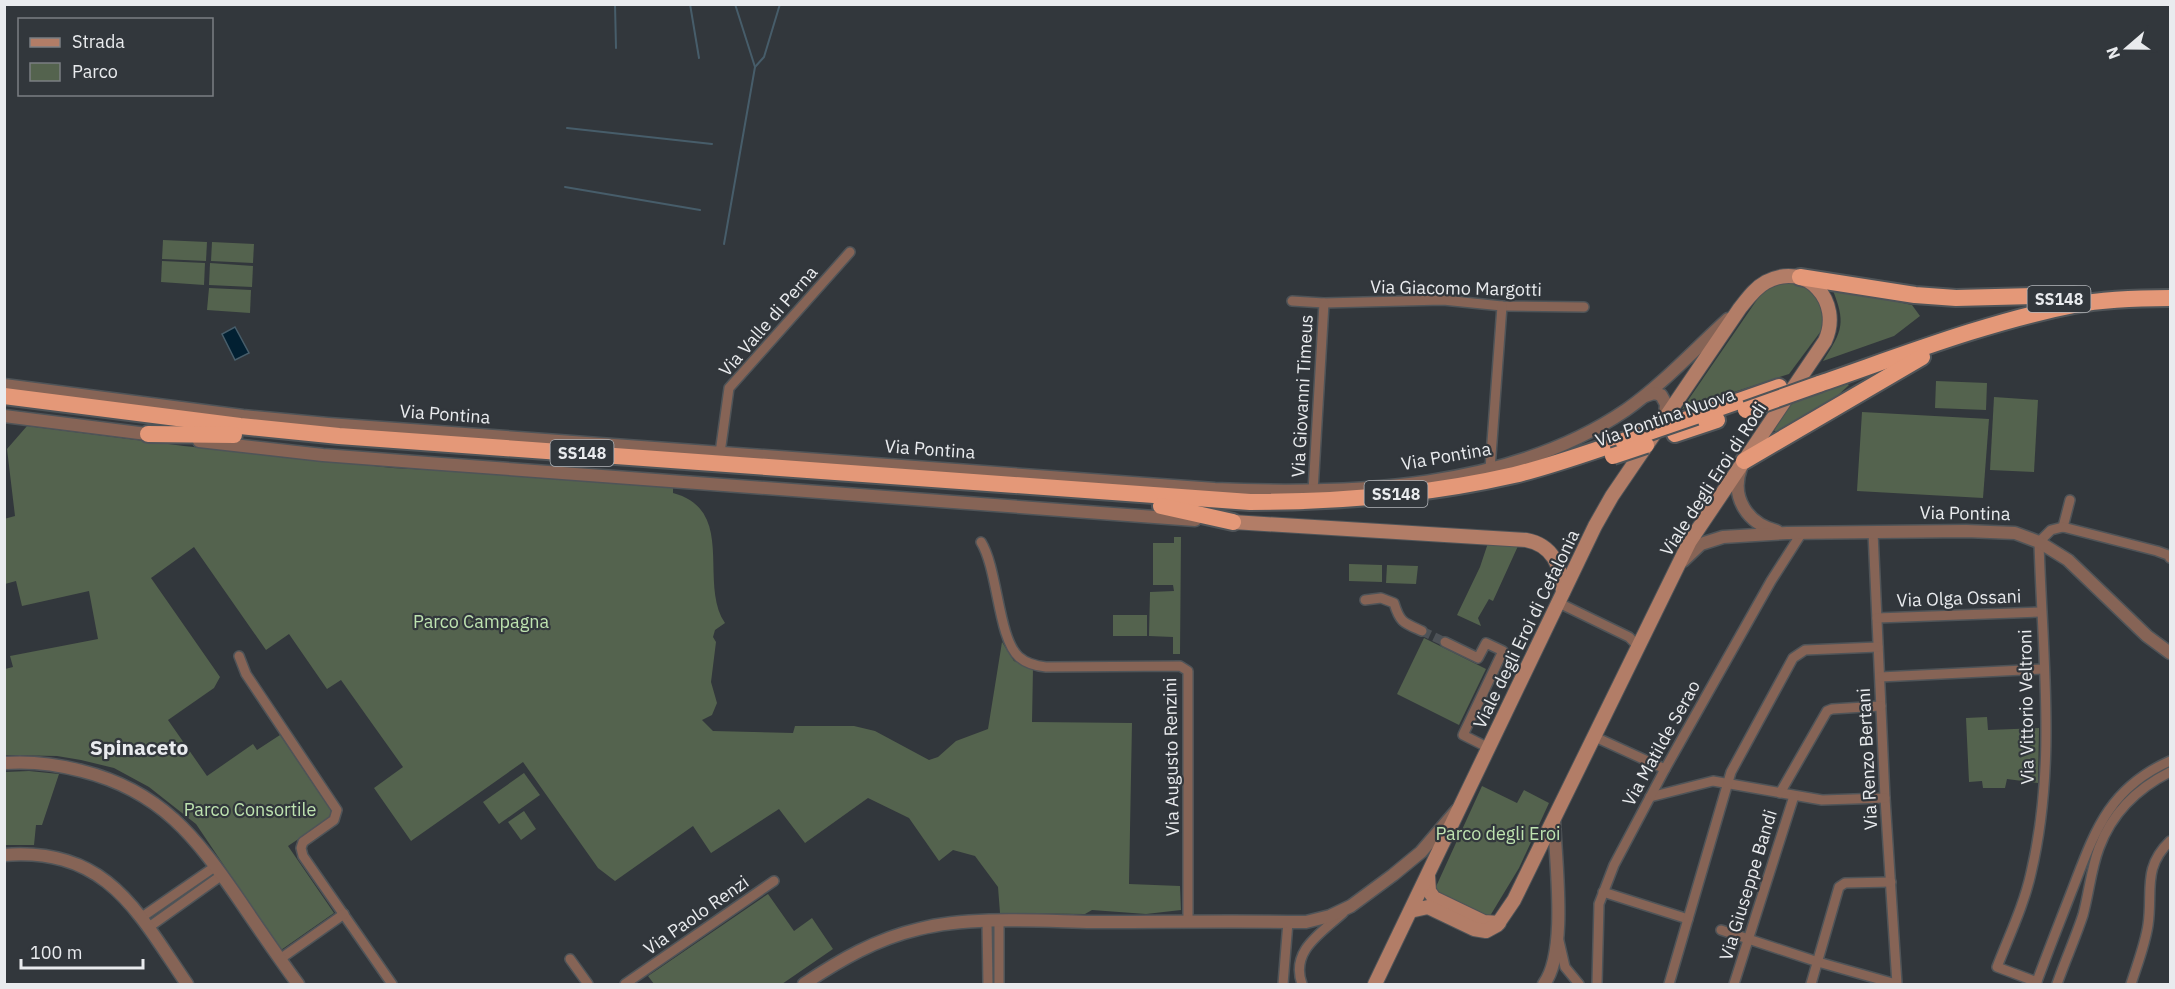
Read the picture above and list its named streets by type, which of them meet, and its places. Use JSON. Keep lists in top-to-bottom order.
{
  "streets": {
    "highway": ["SS148", "Via Pontina", "Via Pontina Nuova"],
    "main road": ["Viale degli Eroi di Rodi", "Viale degli Eroi di Cefalonia"],
    "street": [
      "Via Giacomo Margotti",
      "Via Valle di Perna",
      "Via Giovanni Timeus",
      "Via Olga Ossani",
      "Via Vittorio Veltroni",
      "Via Matilde Serao",
      "Via Augusto Renzini",
      "Via Renzo Bertani",
      "Via Giuseppe Bandi",
      "Via Paolo Renzi"
    ]
  },
  "crossings": [
    ["Via Giacomo Margotti", "Via Giovanni Timeus"],
    ["SS148", "Via Pontina"],
    ["SS148", "Via Pontina Nuova"],
    ["Via Valle di Perna", "Via Pontina"],
    ["Via Giovanni Timeus", "Via Pontina"],
    ["Via Pontina", "Via Pontina Nuova"],
    ["Via Pontina", "Viale degli Eroi di Rodi"],
    ["Via Pontina", "Viale degli Eroi di Cefalonia"],
    ["Via Pontina", "Via Vittorio Veltroni"],
    ["Via Pontina", "Via Matilde Serao"],
    ["Via Pontina", "Via Renzo Bertani"],
    ["Via Olga Ossani", "Via Vittorio Veltroni"],
    ["Via Olga Ossani", "Via Renzo Bertani"]
  ],
  "districts": ["Spinaceto"],
  "parks": ["Parco Campagna", "Parco Consortile", "Parco degli Eroi"],
  "legend": ["Strada", "Parco"],
  "scale_bar": "100 m",
  "north": "left"
}
